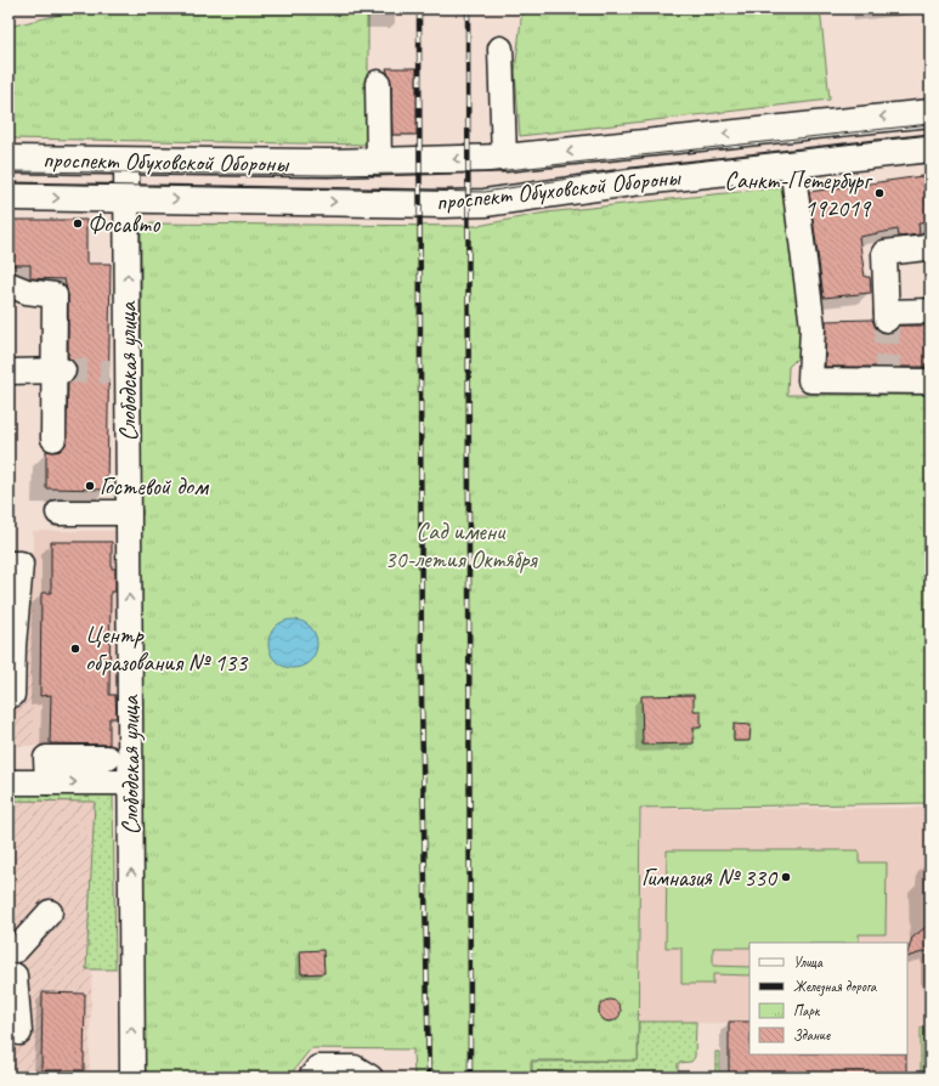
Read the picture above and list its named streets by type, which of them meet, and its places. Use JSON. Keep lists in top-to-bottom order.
{
  "streets": {
    "main road": ["проспект Обуховской Обороны"],
    "street": ["Слободская улица"]
  },
  "crossings": [
    ["проспект Обуховской Обороны", "Слободская улица"]
  ],
  "one_way": ["Слободская улица"],
  "parks": ["Сад имени 30-летия Октября"],
  "places": [
    "Санкт-Петербург 192019",
    "Фосавто",
    "Гостевой дом",
    "Центр образования № 133",
    "Гимназия № 330"
  ],
  "legend": [
    "Улица",
    "Железная дорога",
    "Парк",
    "Здание"
  ]
}
